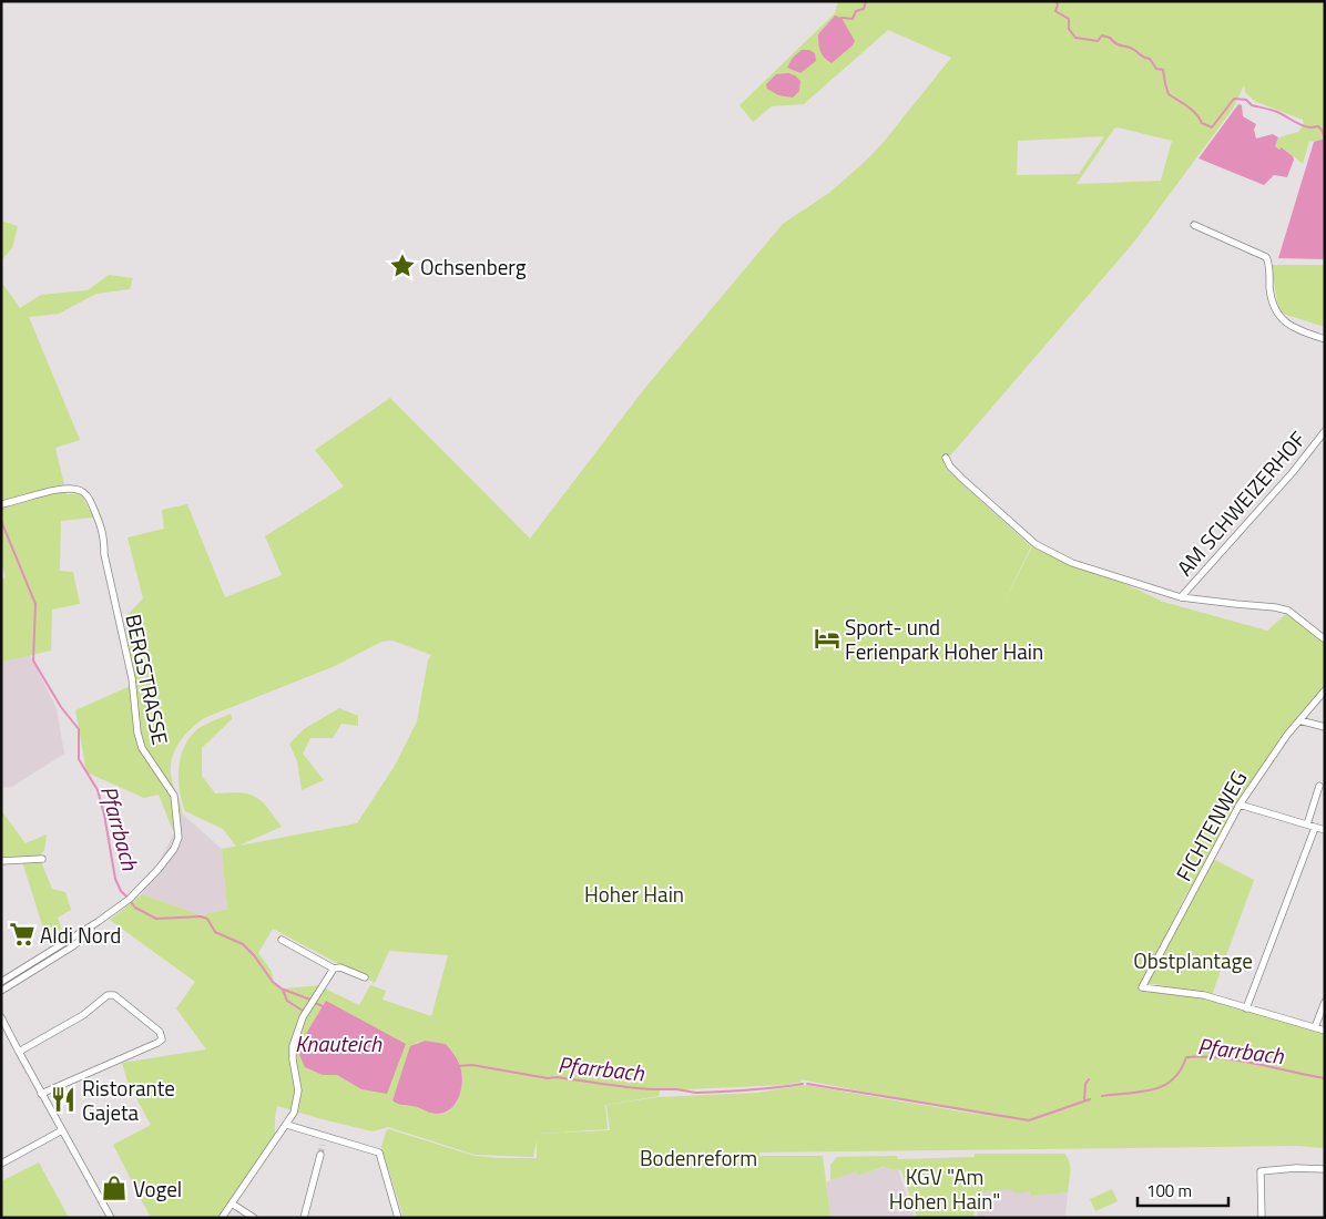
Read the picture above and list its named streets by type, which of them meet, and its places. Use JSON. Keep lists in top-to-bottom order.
{
  "streets": {
    "street": ["AM SCHWEIZERHOF", "BERGSTRASSE", "FICHTENWEG"]
  },
  "water": ["Pfarrbach", "Knauteich"],
  "parks": [
    "Hoher Hain",
    "Obstplantage",
    "Bodenreform",
    "KGV \"Am Hohen Hain\""
  ],
  "places": {
    "place": ["Ochsenberg"],
    "hotel": ["Sport- und Ferienpark Hoher Hain"],
    "supermarket": ["Aldi Nord"],
    "restaurant": ["Ristorante Gajeta"],
    "shop": ["Vogel"]
  },
  "scale_bar": "100 m"
}
